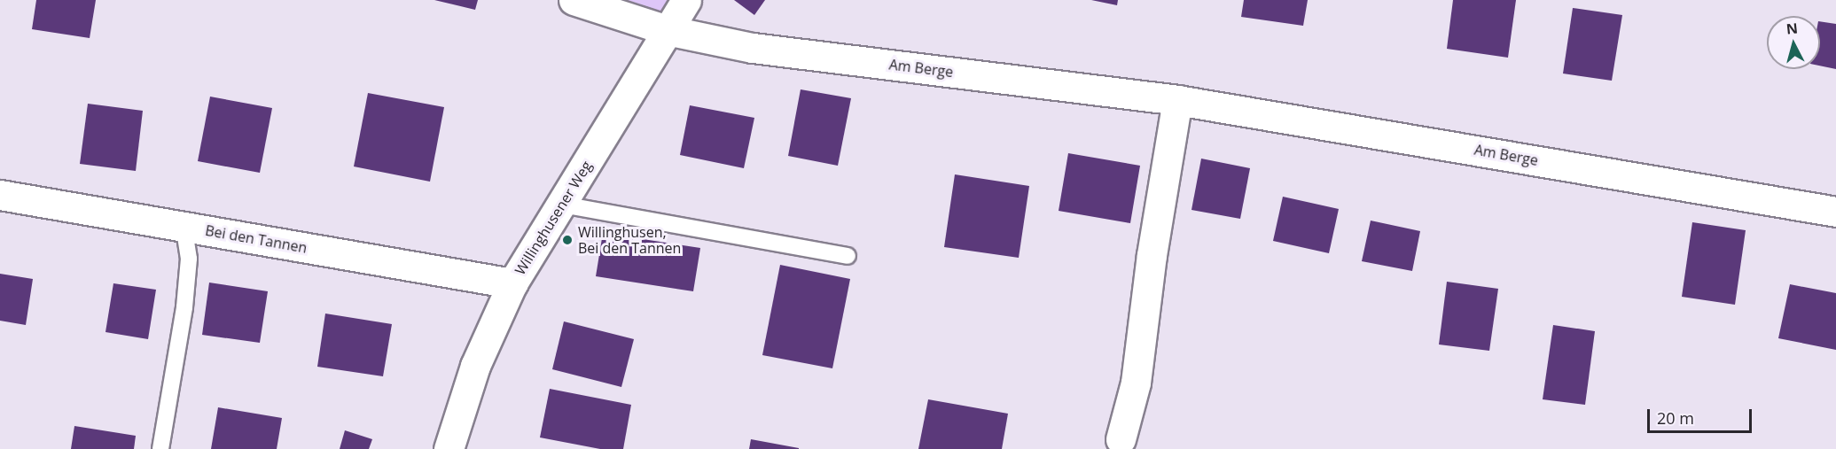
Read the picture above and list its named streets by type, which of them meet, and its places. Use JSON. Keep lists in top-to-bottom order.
{
  "streets": {
    "street": ["Am Berge", "Willinghusener Weg", "Bei den Tannen"]
  },
  "crossings": [
    ["Am Berge", "Willinghusener Weg"],
    ["Willinghusener Weg", "Bei den Tannen"]
  ],
  "places": ["Willinghusen, Bei den Tannen"],
  "scale_bar": "20 m",
  "north": "top"
}
